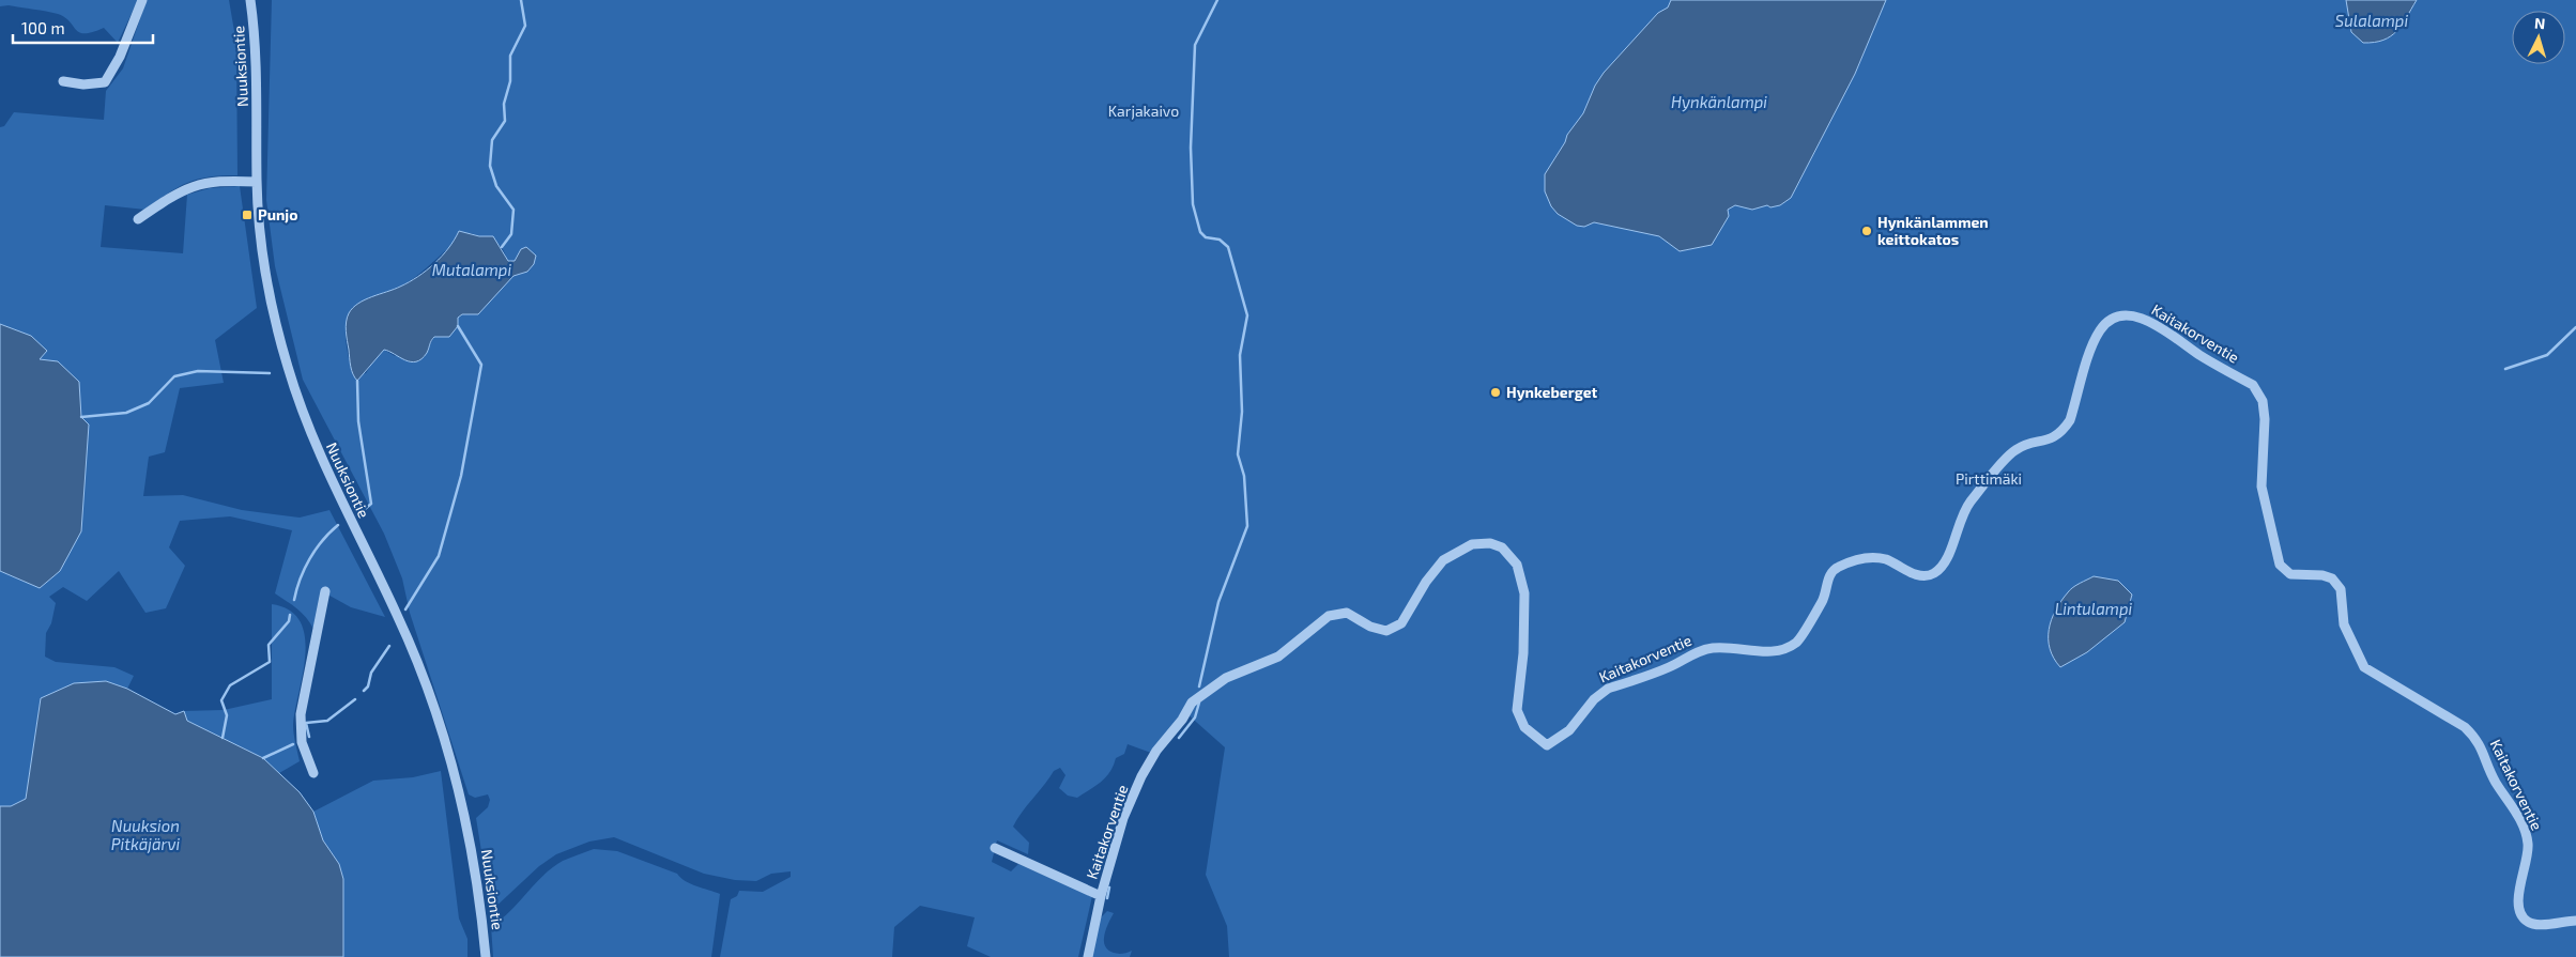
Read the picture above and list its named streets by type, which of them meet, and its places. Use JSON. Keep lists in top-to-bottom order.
{
  "streets": {
    "street": ["Nuuksiontie", "Kaitakorventie"]
  },
  "water": [
    "Sulalampi",
    "Hynkänlampi",
    "Mutalampi",
    "Lintulampi",
    "Nuuksion Pitkäjärvi"
  ],
  "parks": ["Karjakaivo", "Pirttimäki"],
  "places": {
    "transit": ["Punjo"],
    "other": ["Hynkänlammen keittokatos", "Hynkeberget"]
  },
  "scale_bar": "100 m",
  "north": "top"
}
